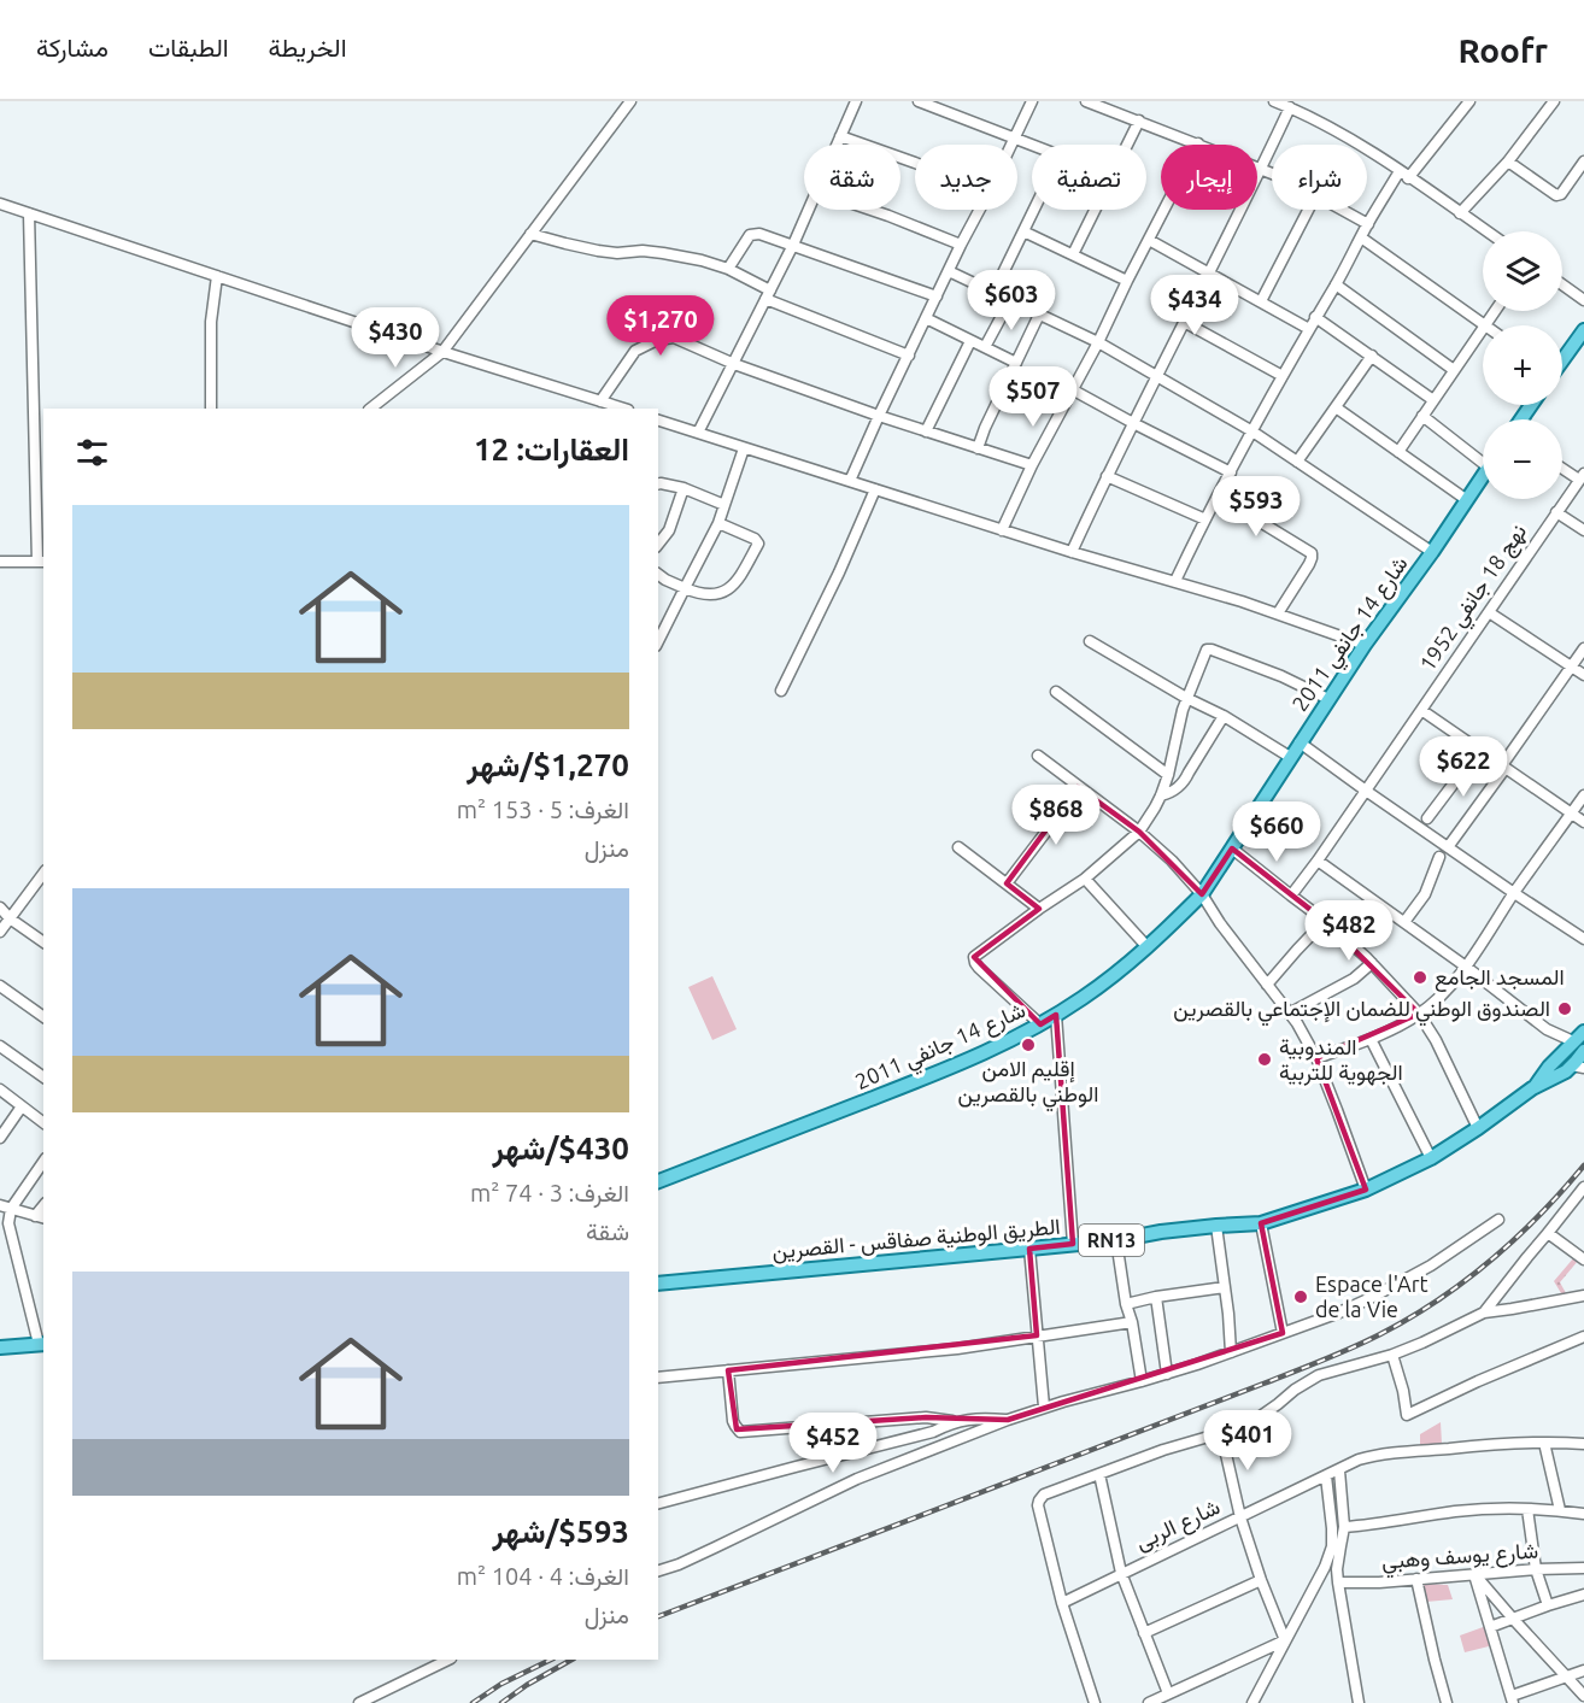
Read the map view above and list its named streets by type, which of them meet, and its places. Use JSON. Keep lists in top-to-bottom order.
{
  "streets": {
    "main road": ["شارع 14 جانفي 2011", "الطريق الوطنية صفاقس - القصرين", "RN13"],
    "street": ["نهج 18 جانفي 1952", "شارع الربى", "شارع يوسف وهبي"]
  },
  "places": [
    "المسجد الجامع",
    "الصندوق الوطني للضمان الإجتماعي بالقصرين",
    "إقليم الامن الوطني بالقصرين",
    "المندوبية الجهوية للتربية",
    "Espace l'Art de la Vie"
  ],
  "page": {
    "header": "Roofr",
    "nav": ["الخريطة", "الطبقات", "مشاركة"],
    "chip": [
      "شراء",
      "إيجار",
      "تصفية",
      "جديد",
      "شقة"
    ],
    "map_buttons": ["+", "−"],
    "price": [
      "$603",
      "$434",
      "$1,270",
      "$430",
      "$507",
      "$593",
      "$622",
      "$868",
      "$660",
      "$482",
      "$401",
      "$452"
    ],
    "heading": "العقارات: 12",
    "list": [
      {
        "name": "$1,270/شهر",
        "note": "الغرف: 5 · 153 m² · منزل"
      },
      {
        "name": "$430/شهر",
        "note": "الغرف: 3 · 74 m² · شقة"
      },
      {
        "name": "$593/شهر",
        "note": "الغرف: 4 · 104 m² · منزل"
      }
    ]
  }
}
